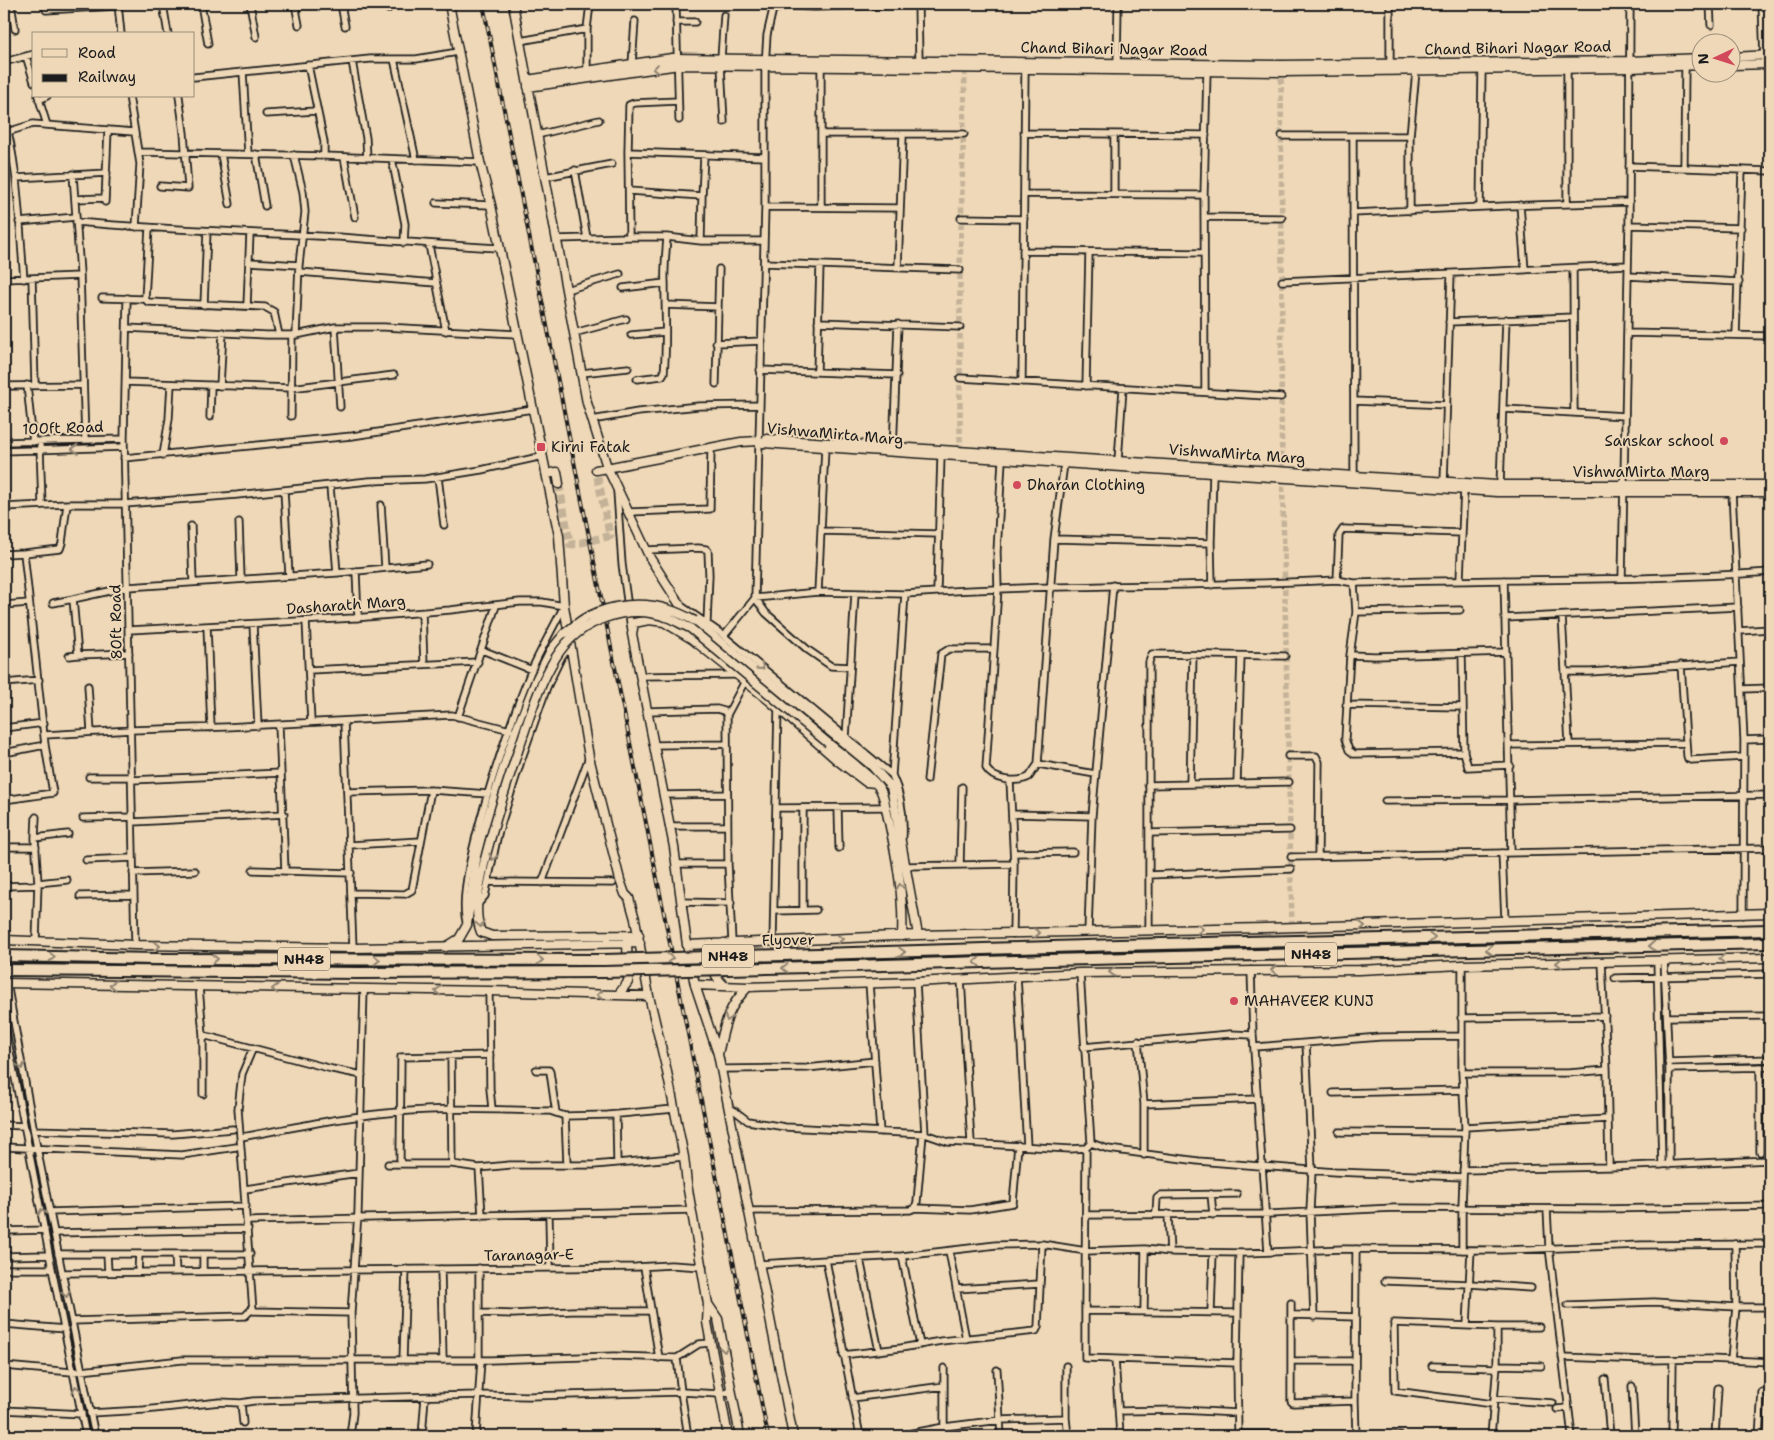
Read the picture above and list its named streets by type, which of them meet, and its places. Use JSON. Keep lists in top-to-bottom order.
{
  "streets": {
    "highway": ["Flyover", "NH48"],
    "street": [
      "Chand Bihari Nagar Road",
      "100ft Road",
      "VishwaMirta Marg",
      "Dasharath Marg",
      "80ft Road",
      "Taranagar-E"
    ]
  },
  "crossings": [
    ["100ft Road", "80ft Road"],
    ["Dasharath Marg", "80ft Road"]
  ],
  "places": {
    "other": ["Sanskar school", "Dharan Clothing", "MAHAVEER KUNJ"],
    "transit": ["Kirni Fatak"]
  },
  "legend": ["Road", "Railway"],
  "north": "left"
}
